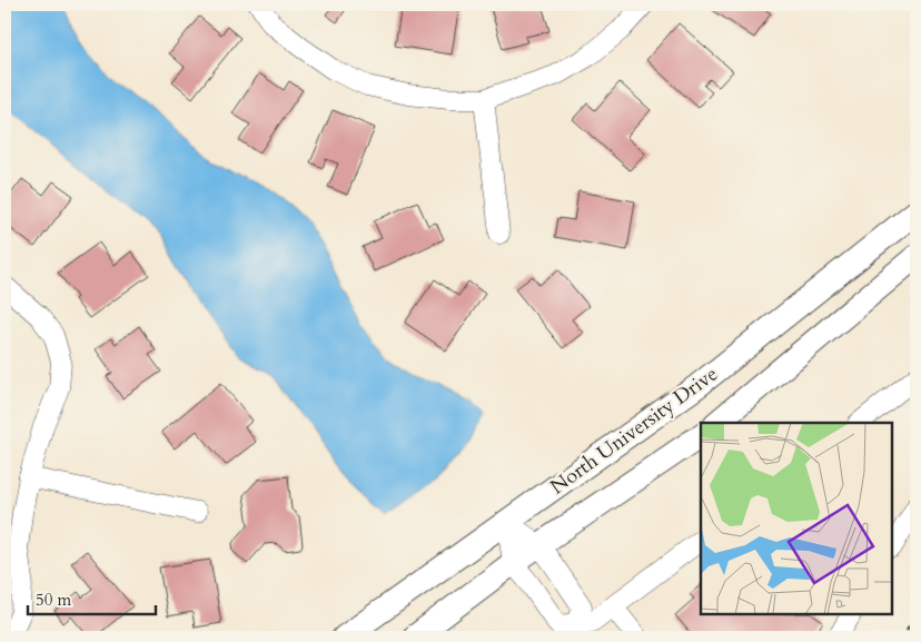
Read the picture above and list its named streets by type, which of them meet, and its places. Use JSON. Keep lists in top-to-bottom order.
{
  "streets": {
    "main road": ["North University Drive"]
  },
  "scale_bar": "50 m"
}
